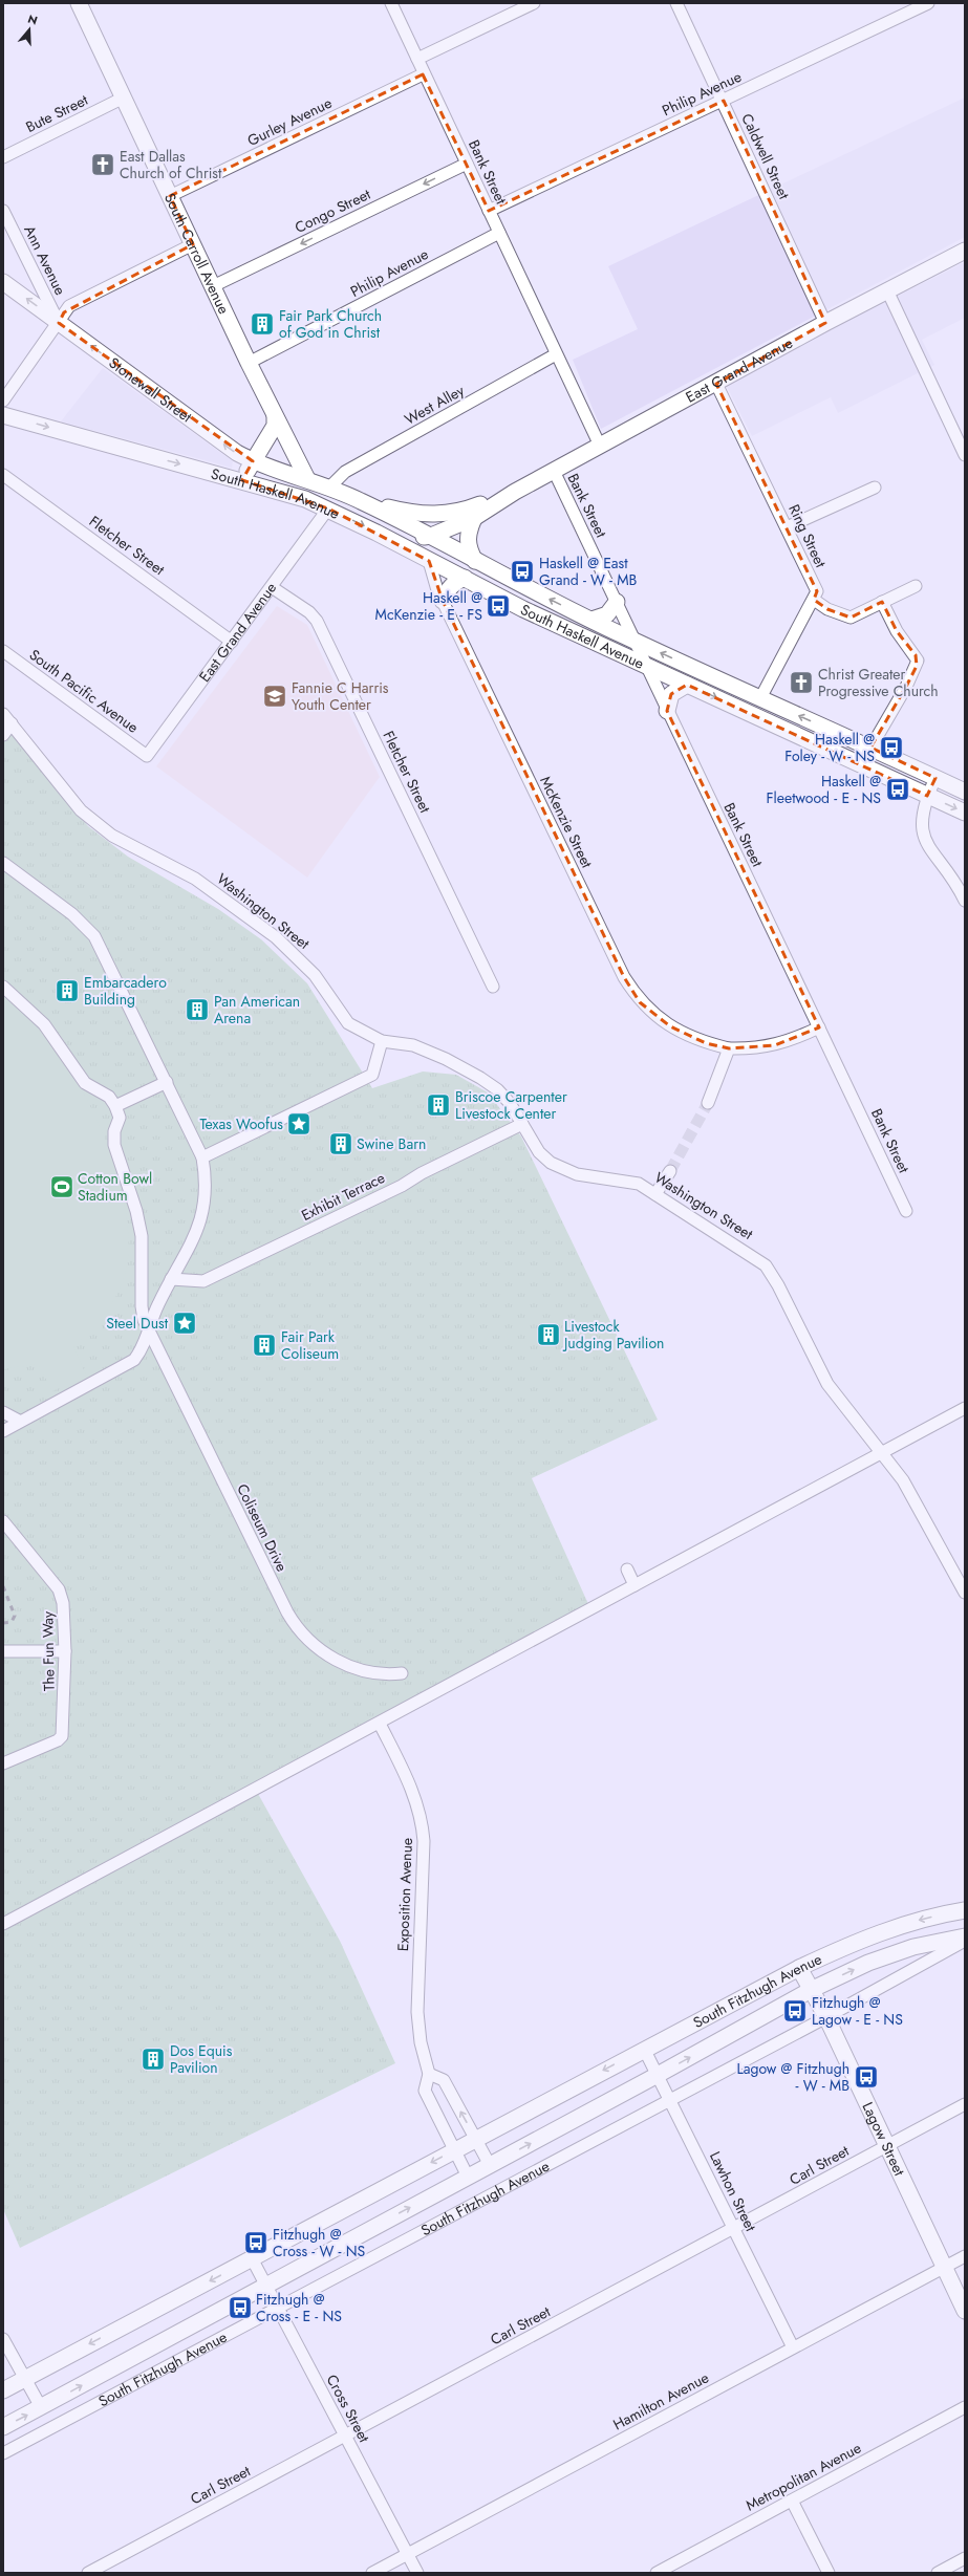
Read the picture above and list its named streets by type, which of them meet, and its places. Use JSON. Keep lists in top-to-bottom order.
{
  "streets": {
    "main road": [
      "South Carroll Avenue",
      "East Grand Avenue",
      "Stonewall Street",
      "South Haskell Avenue",
      "South Fitzhugh Avenue",
      "Lagow Street"
    ],
    "street": [
      "Philip Avenue",
      "Bute Street",
      "Gurley Avenue",
      "Caldwell Street",
      "Bank Street",
      "Congo Street",
      "Ann Avenue",
      "West Alley",
      "Ring Street",
      "Fletcher Street",
      "South Pacific Avenue",
      "McKenzie Street",
      "Washington Street",
      "Exhibit Terrace",
      "Coliseum Drive",
      "The Fun Way",
      "Exposition Avenue",
      "Carl Street",
      "Lawhon Street",
      "Hamilton Avenue",
      "Cross Street",
      "Metropolitan Avenue"
    ]
  },
  "crossings": [
    ["Philip Avenue", "Caldwell Street"],
    ["Philip Avenue", "Bank Street"],
    ["Philip Avenue", "South Carroll Avenue"],
    ["Bute Street", "South Carroll Avenue"],
    ["Gurley Avenue", "Bank Street"],
    ["Gurley Avenue", "South Carroll Avenue"],
    ["Caldwell Street", "East Grand Avenue"],
    ["Bank Street", "Congo Street"],
    ["Bank Street", "East Grand Avenue"],
    ["Bank Street", "West Alley"],
    ["Bank Street", "South Haskell Avenue"],
    ["Bank Street", "McKenzie Street"],
    ["Congo Street", "South Carroll Avenue"],
    ["South Carroll Avenue", "Stonewall Street"],
    ["South Carroll Avenue", "South Haskell Avenue"],
    ["Ann Avenue", "Stonewall Street"],
    ["East Grand Avenue", "South Haskell Avenue"],
    ["East Grand Avenue", "Ring Street"],
    ["East Grand Avenue", "Fletcher Street"],
    ["East Grand Avenue", "South Pacific Avenue"],
    ["Stonewall Street", "South Haskell Avenue"],
    ["West Alley", "South Haskell Avenue"],
    ["South Haskell Avenue", "McKenzie Street"],
    ["Washington Street", "Exhibit Terrace"],
    ["Exposition Avenue", "South Fitzhugh Avenue"],
    ["South Fitzhugh Avenue", "Lagow Street"],
    ["South Fitzhugh Avenue", "Lawhon Street"],
    ["South Fitzhugh Avenue", "Cross Street"],
    ["Lagow Street", "Carl Street"],
    ["Lagow Street", "Hamilton Avenue"],
    ["Carl Street", "Lawhon Street"],
    ["Carl Street", "Cross Street"],
    ["Lawhon Street", "Hamilton Avenue"],
    ["Hamilton Avenue", "Cross Street"]
  ],
  "one_way": ["Congo Street", "Stonewall Street"],
  "places": {
    "church": ["East Dallas Church of Christ", "Christ Greater Progressive Church"],
    "building": [
      "Fair Park Church of God in Christ",
      "Embarcadero Building",
      "Pan American Arena",
      "Briscoe Carpenter Livestock Center",
      "Swine Barn",
      "Livestock Judging Pavilion",
      "Fair Park Coliseum",
      "Dos Equis Pavilion"
    ],
    "bus stop": [
      "Haskell @ East Grand - W - MB",
      "Haskell @ McKenzie - E - FS",
      "Haskell @ Foley - W - NS",
      "Haskell @ Fleetwood - E - NS",
      "Fitzhugh @ Lagow - E - NS",
      "Lagow @ Fitzhugh - W - MB",
      "Fitzhugh @ Cross - W - NS",
      "Fitzhugh @ Cross - E - NS"
    ],
    "school or university": ["Fannie C Harris Youth Center"],
    "place": ["Texas Woofus", "Steel Dust"],
    "sports": ["Cotton Bowl Stadium"]
  },
  "north": "top"
}
